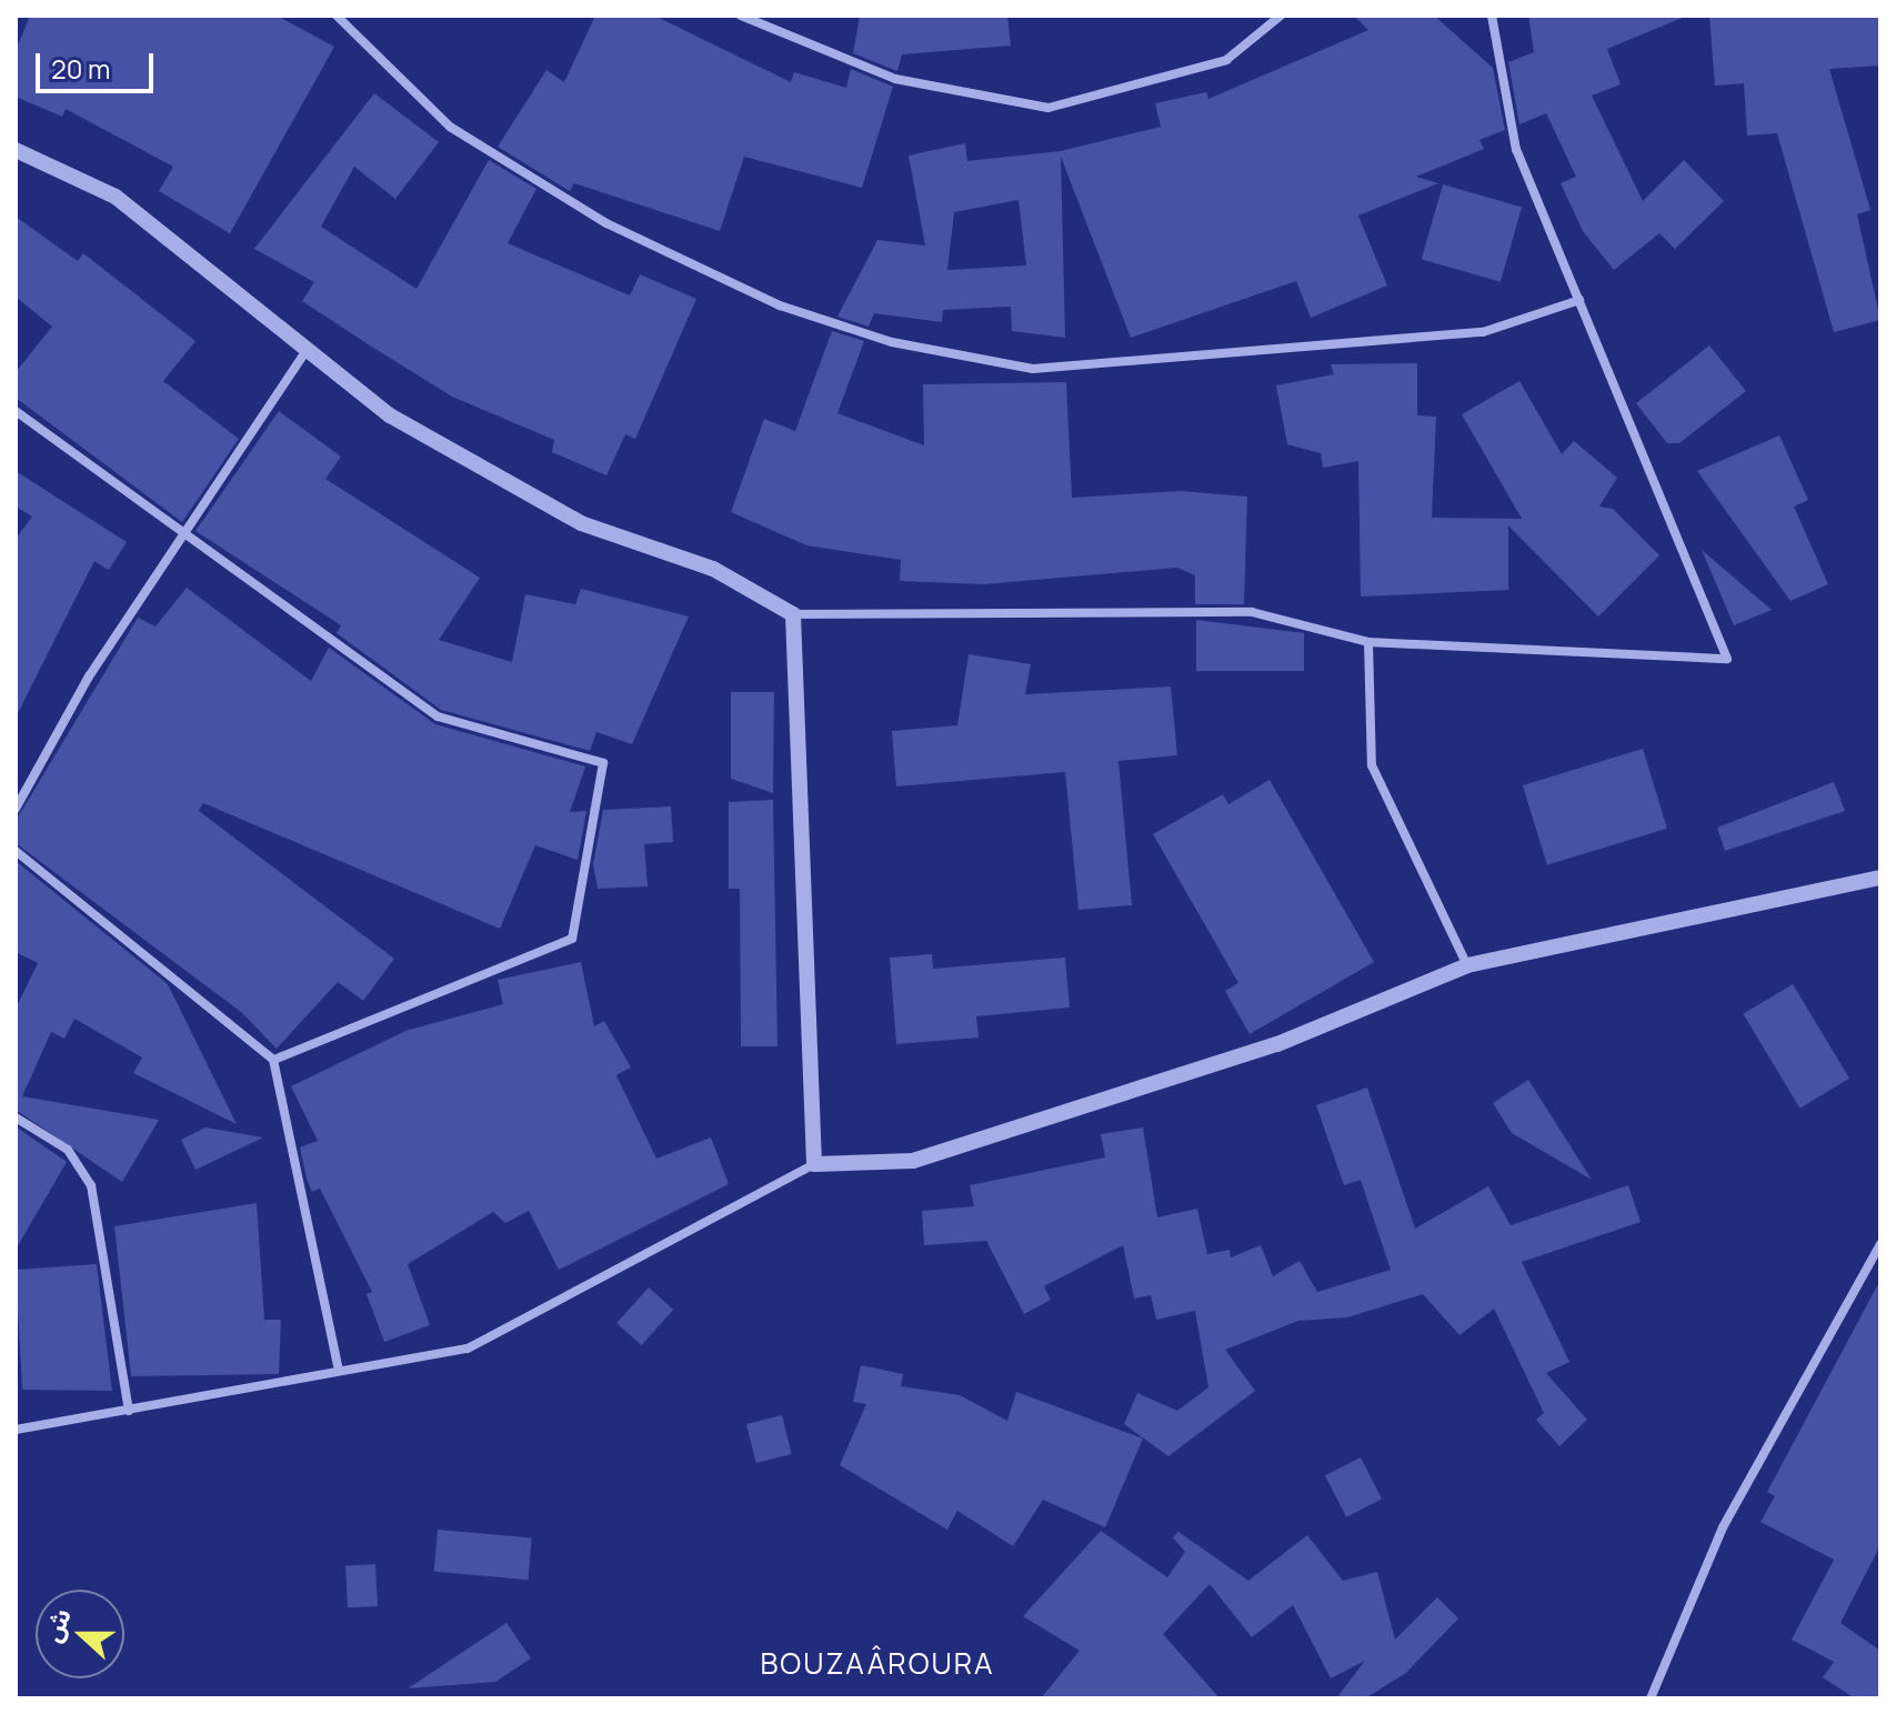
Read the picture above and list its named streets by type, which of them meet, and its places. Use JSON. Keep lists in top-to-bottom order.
{
  "districts": ["BOUZAÂROURA"],
  "scale_bar": "20 m",
  "north": "left"
}
